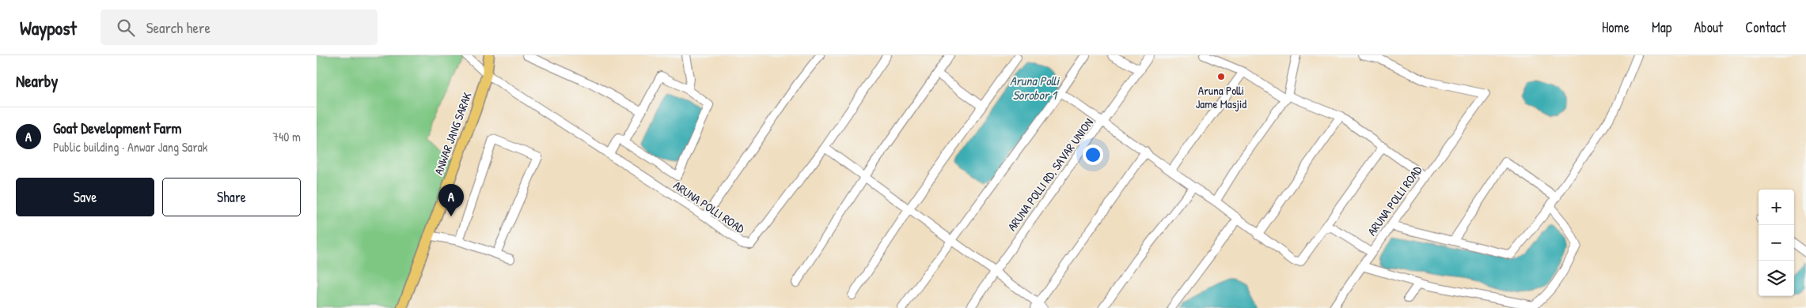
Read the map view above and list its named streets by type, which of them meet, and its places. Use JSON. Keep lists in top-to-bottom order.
{
  "streets": {
    "main road": ["ANWAR JANG SARAK"],
    "street": ["ARUNA POLLI RD, SAVAR UNION", "ARUNA POLLI ROAD"]
  },
  "crossings": [
    ["ANWAR JANG SARAK", "ARUNA POLLI ROAD"]
  ],
  "water": ["Aruna Polli Sorobor 1"],
  "places": ["Aruna Polli Jame Masjid"],
  "page": {
    "header": "Waypost",
    "search": "Search here",
    "nav": [
      "Home",
      "Map",
      "About",
      "Contact"
    ],
    "heading": "Nearby",
    "list": [
      {
        "mark": "A",
        "name": "Goat Development Farm",
        "note": "Public building · Anwar Jang Sarak",
        "value": "740 m"
      }
    ],
    "buttons": ["Save", "Share"],
    "pins": "A",
    "map_buttons": ["+", "−"]
  }
}
